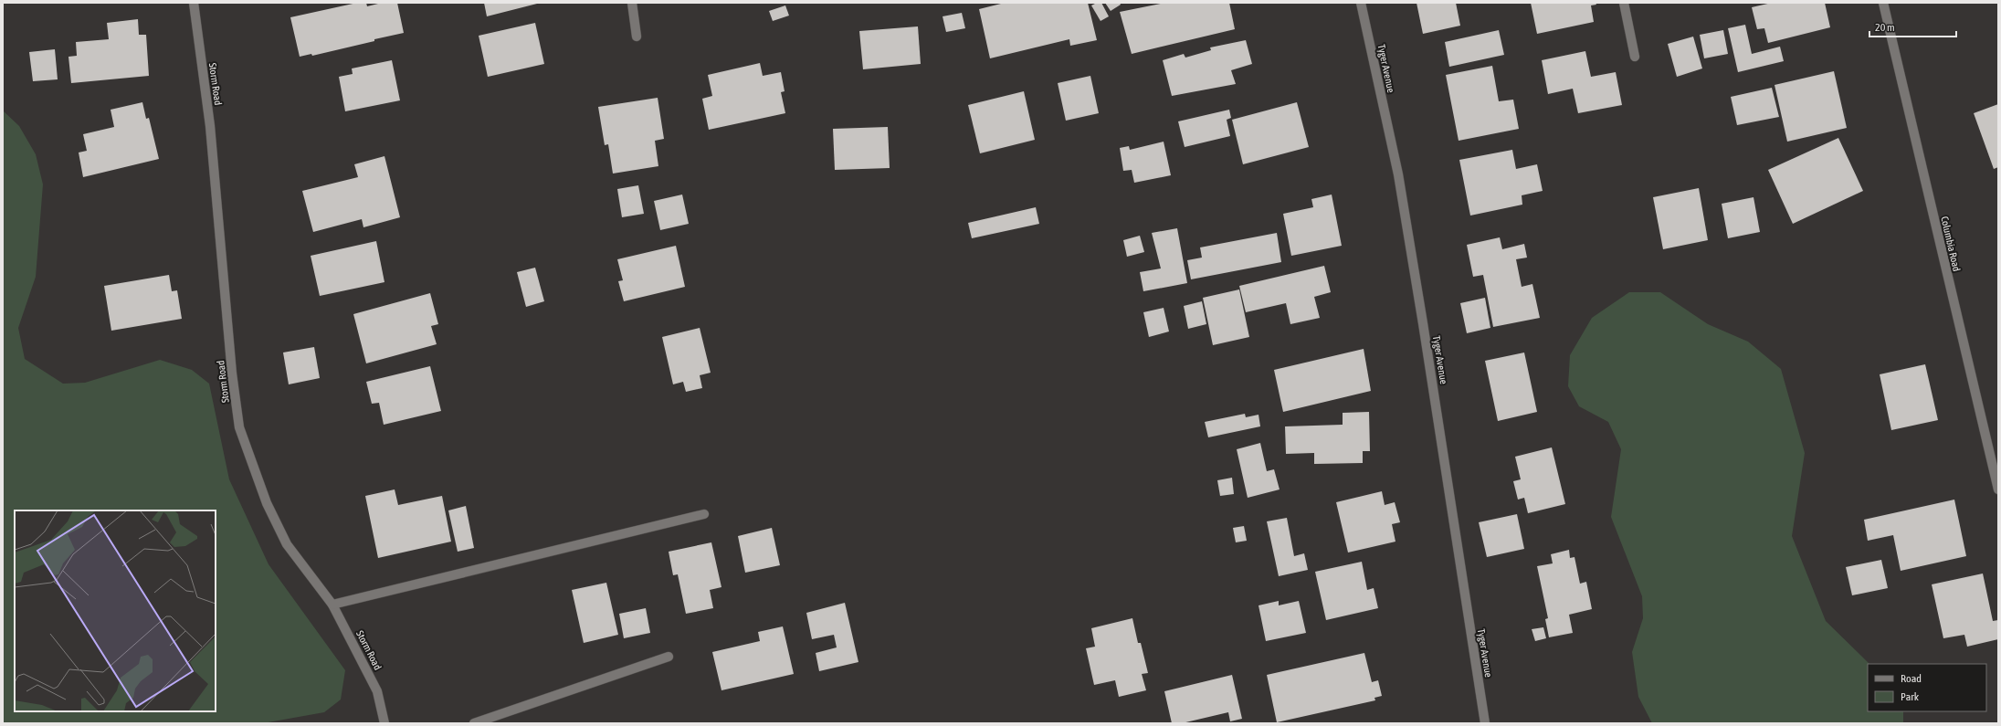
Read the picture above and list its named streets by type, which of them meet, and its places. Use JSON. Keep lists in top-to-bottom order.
{
  "streets": {
    "street": ["Tyger Avenue", "Storm Road", "Columbia Road"]
  },
  "legend": ["Road", "Park"],
  "scale_bar": "20 m"
}
